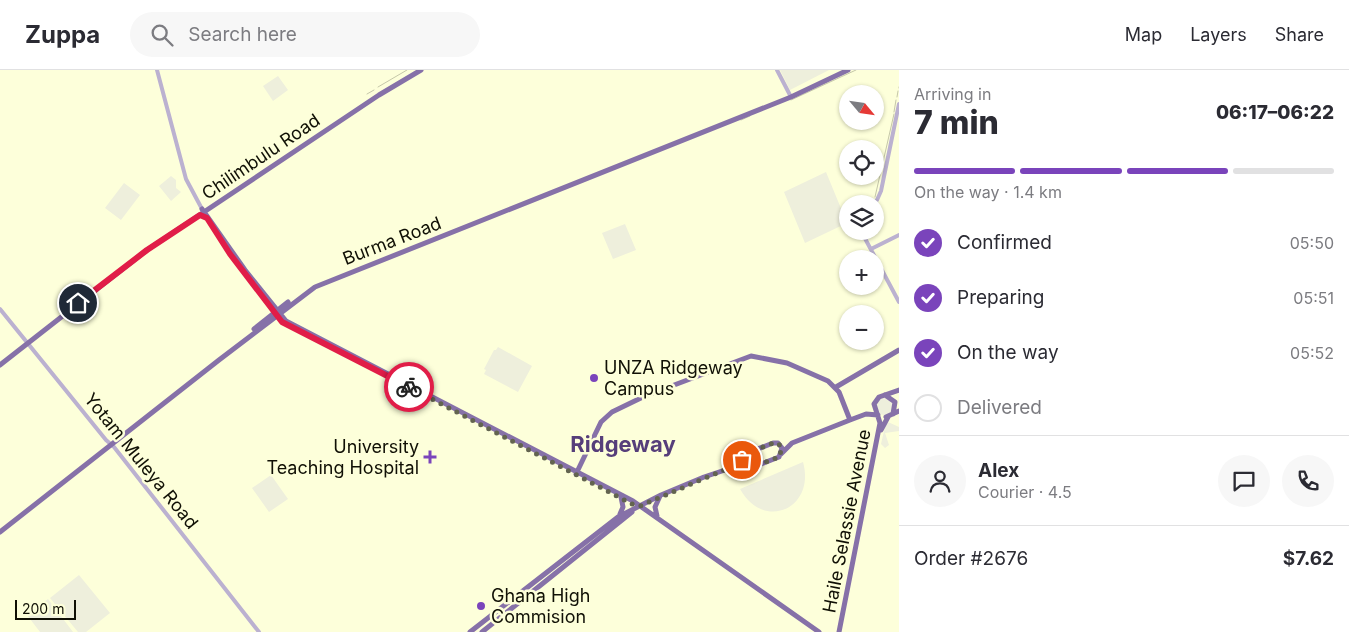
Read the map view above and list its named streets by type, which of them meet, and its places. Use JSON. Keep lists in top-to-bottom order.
{
  "streets": {
    "main road": ["Chilimbulu Road", "Burma Road", "Haile Selassie Avenue"],
    "street": ["Yotam Muleya Road"]
  },
  "crossings": [
    ["Chilimbulu Road", "Yotam Muleya Road"],
    ["Burma Road", "Yotam Muleya Road"]
  ],
  "districts": ["Ridgeway"],
  "places": {
    "other": ["UNZA Ridgeway Campus", "Ghana High Commision"],
    "health": ["University Teaching Hospital"]
  },
  "scale_bar": "200 m",
  "north": "bottom right",
  "page": {
    "header": "Zuppa",
    "search": "Search here",
    "nav": ["Map", "Layers", "Share"],
    "heading": ["7 min", "Arriving in", "06:17–06:22"],
    "panel": [
      "Alex",
      "Courier · 4.5",
      "Order #2676",
      "$7.62"
    ],
    "map_buttons": ["+", "−"],
    "bar": "On the way · 1.4 km",
    "list": [
      ["Confirmed", "05:50"],
      ["Preparing", "05:51"],
      ["On the way", "05:52"],
      "Delivered"
    ],
    "scale": "200 m"
  }
}
